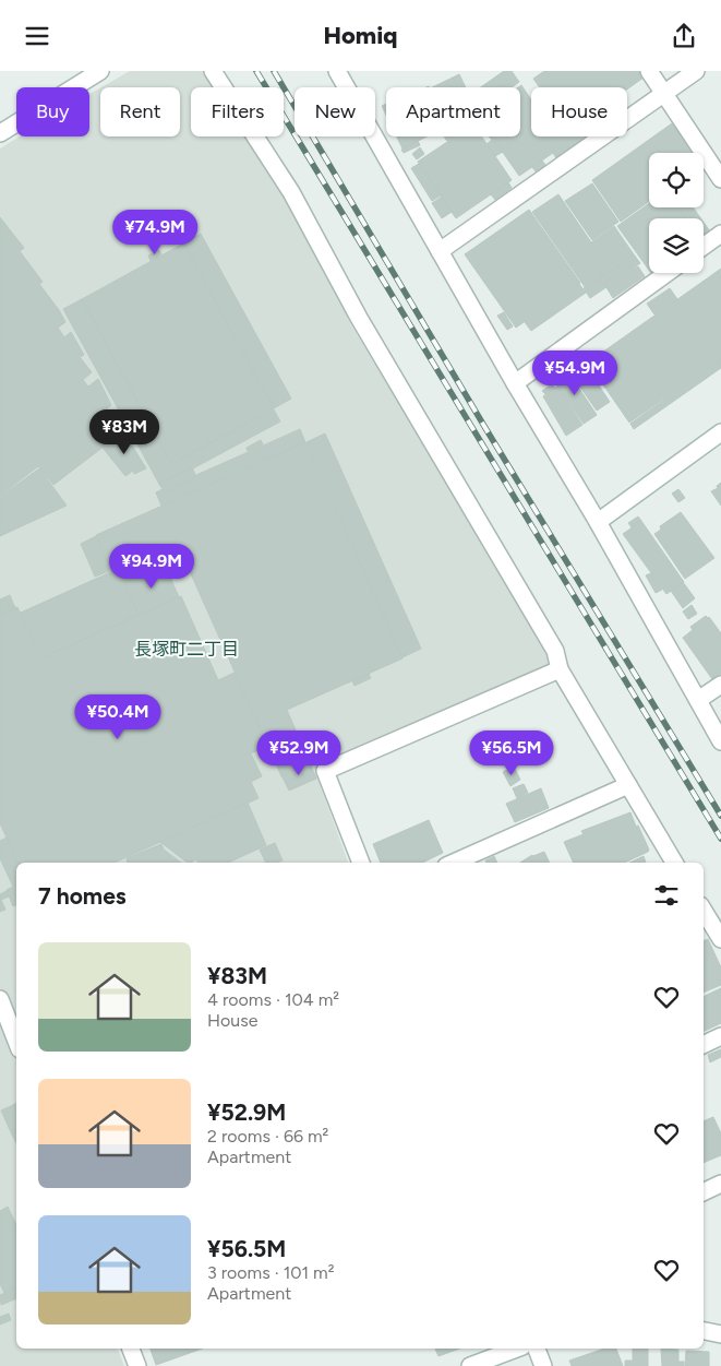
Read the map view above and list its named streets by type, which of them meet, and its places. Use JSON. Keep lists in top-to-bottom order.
{
  "districts": ["長塚町二丁目"],
  "page": {
    "header": "Homiq",
    "chip": [
      "Buy",
      "Rent",
      "Filters",
      "New",
      "Apartment",
      "House"
    ],
    "price": [
      "¥74.9M",
      "¥54.9M",
      "¥83M",
      "¥94.9M",
      "¥50.4M",
      "¥52.9M",
      "¥56.5M"
    ],
    "heading": "7 homes",
    "list": [
      {
        "name": "¥83M",
        "note": "4 rooms · 104 m² · House"
      },
      {
        "name": "¥52.9M",
        "note": "2 rooms · 66 m² · Apartment"
      },
      {
        "name": "¥56.5M",
        "note": "3 rooms · 101 m² · Apartment"
      }
    ]
  }
}
